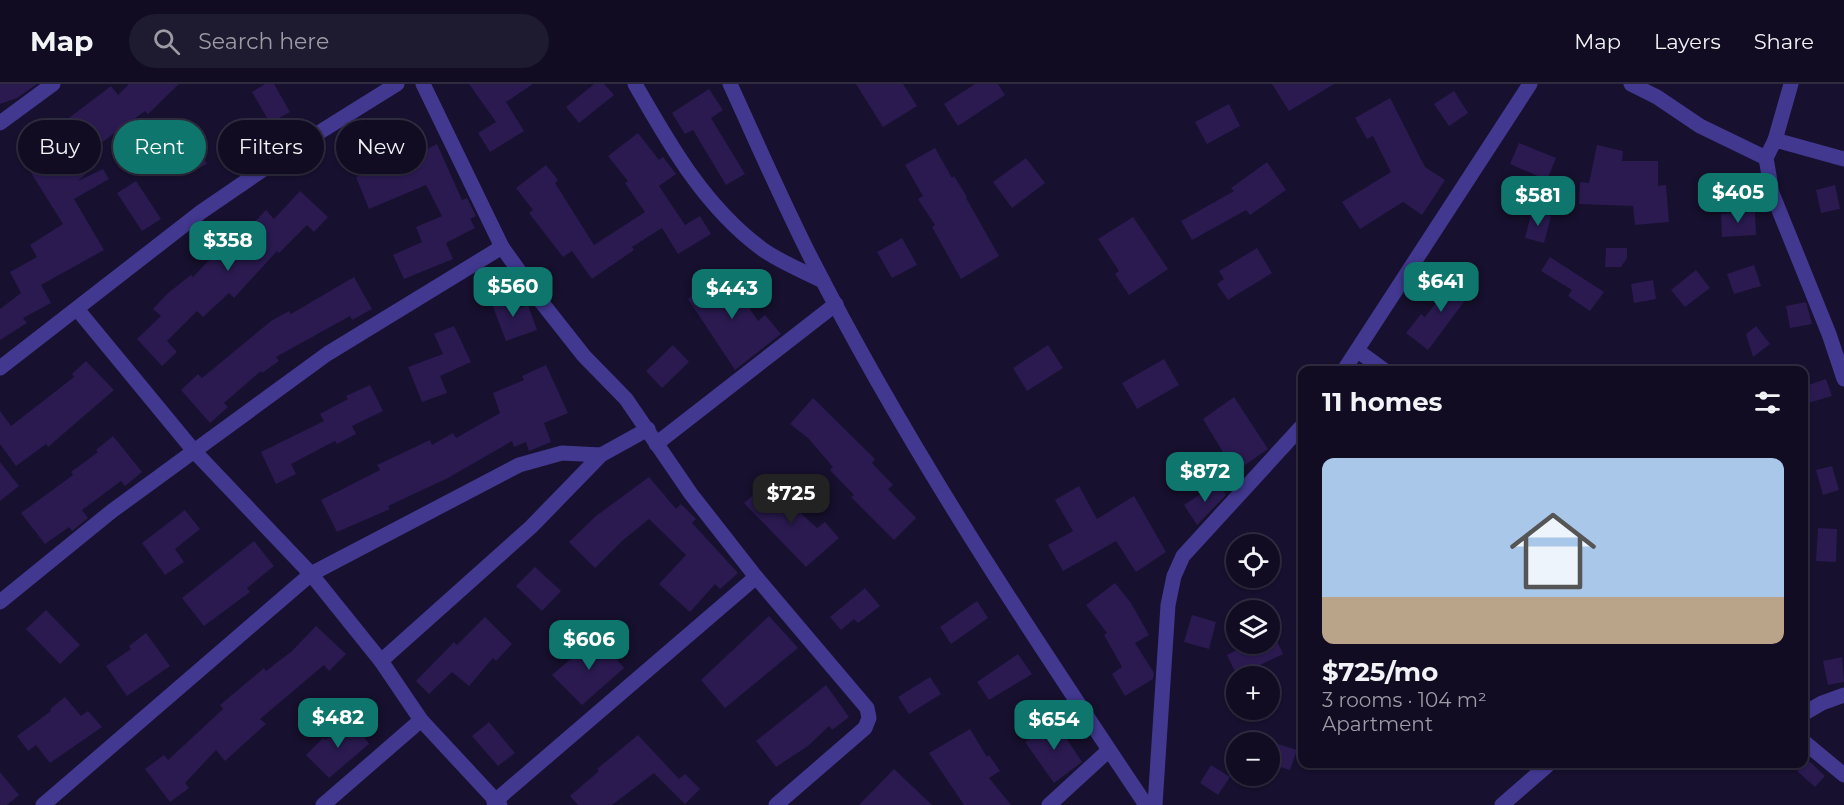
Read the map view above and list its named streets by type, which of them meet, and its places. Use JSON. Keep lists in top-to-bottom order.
{
  "page": {
    "header": "Map",
    "search": "Search here",
    "nav": ["Map", "Layers", "Share"],
    "chip": [
      "Buy",
      "Rent",
      "Filters",
      "New"
    ],
    "price": [
      "$405",
      "$581",
      "$358",
      "$641",
      "$560",
      "$443",
      "$872",
      "$725",
      "$606",
      "$482",
      "$654"
    ],
    "heading": "11 homes",
    "list": [
      {
        "name": "$725/mo",
        "note": "3 rooms · 104 m² · Apartment"
      }
    ],
    "map_buttons": ["+", "−"]
  }
}
